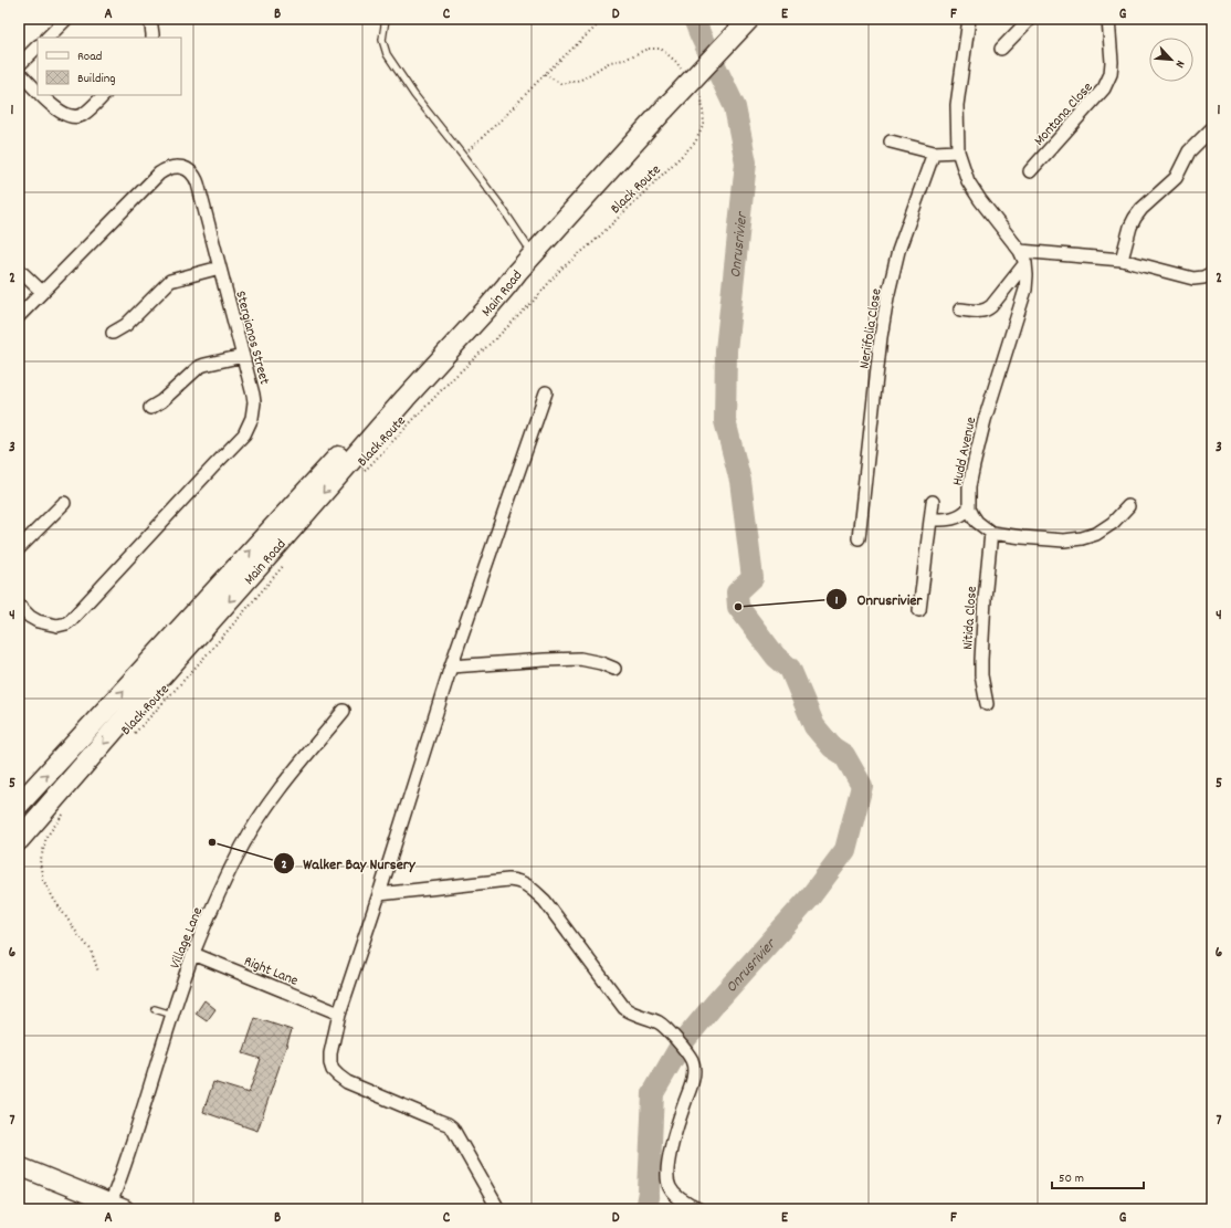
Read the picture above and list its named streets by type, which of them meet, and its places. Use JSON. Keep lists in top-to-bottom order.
{
  "streets": {
    "main road": ["Main Road"],
    "street": [
      "Montana Close",
      "Neriifolia Close",
      "Stergianos Street",
      "Hudd Avenue",
      "Nitida Close",
      "Village Lane",
      "Right Lane"
    ],
    "path": ["Black Route"]
  },
  "crossings": [
    ["Village Lane", "Right Lane"]
  ],
  "water": ["Onrusrivier"],
  "places": ["Onrusrivier", "Walker Bay Nursery"],
  "legend": ["Road", "Building"],
  "scale_bar": "50 m",
  "north": "bottom right",
  "grid": {
    "columns": [
      "A",
      "B",
      "C",
      "D",
      "E",
      "F",
      "G"
    ],
    "rows": [
      "1",
      "2",
      "3",
      "4",
      "5",
      "6",
      "7"
    ]
  }
}
